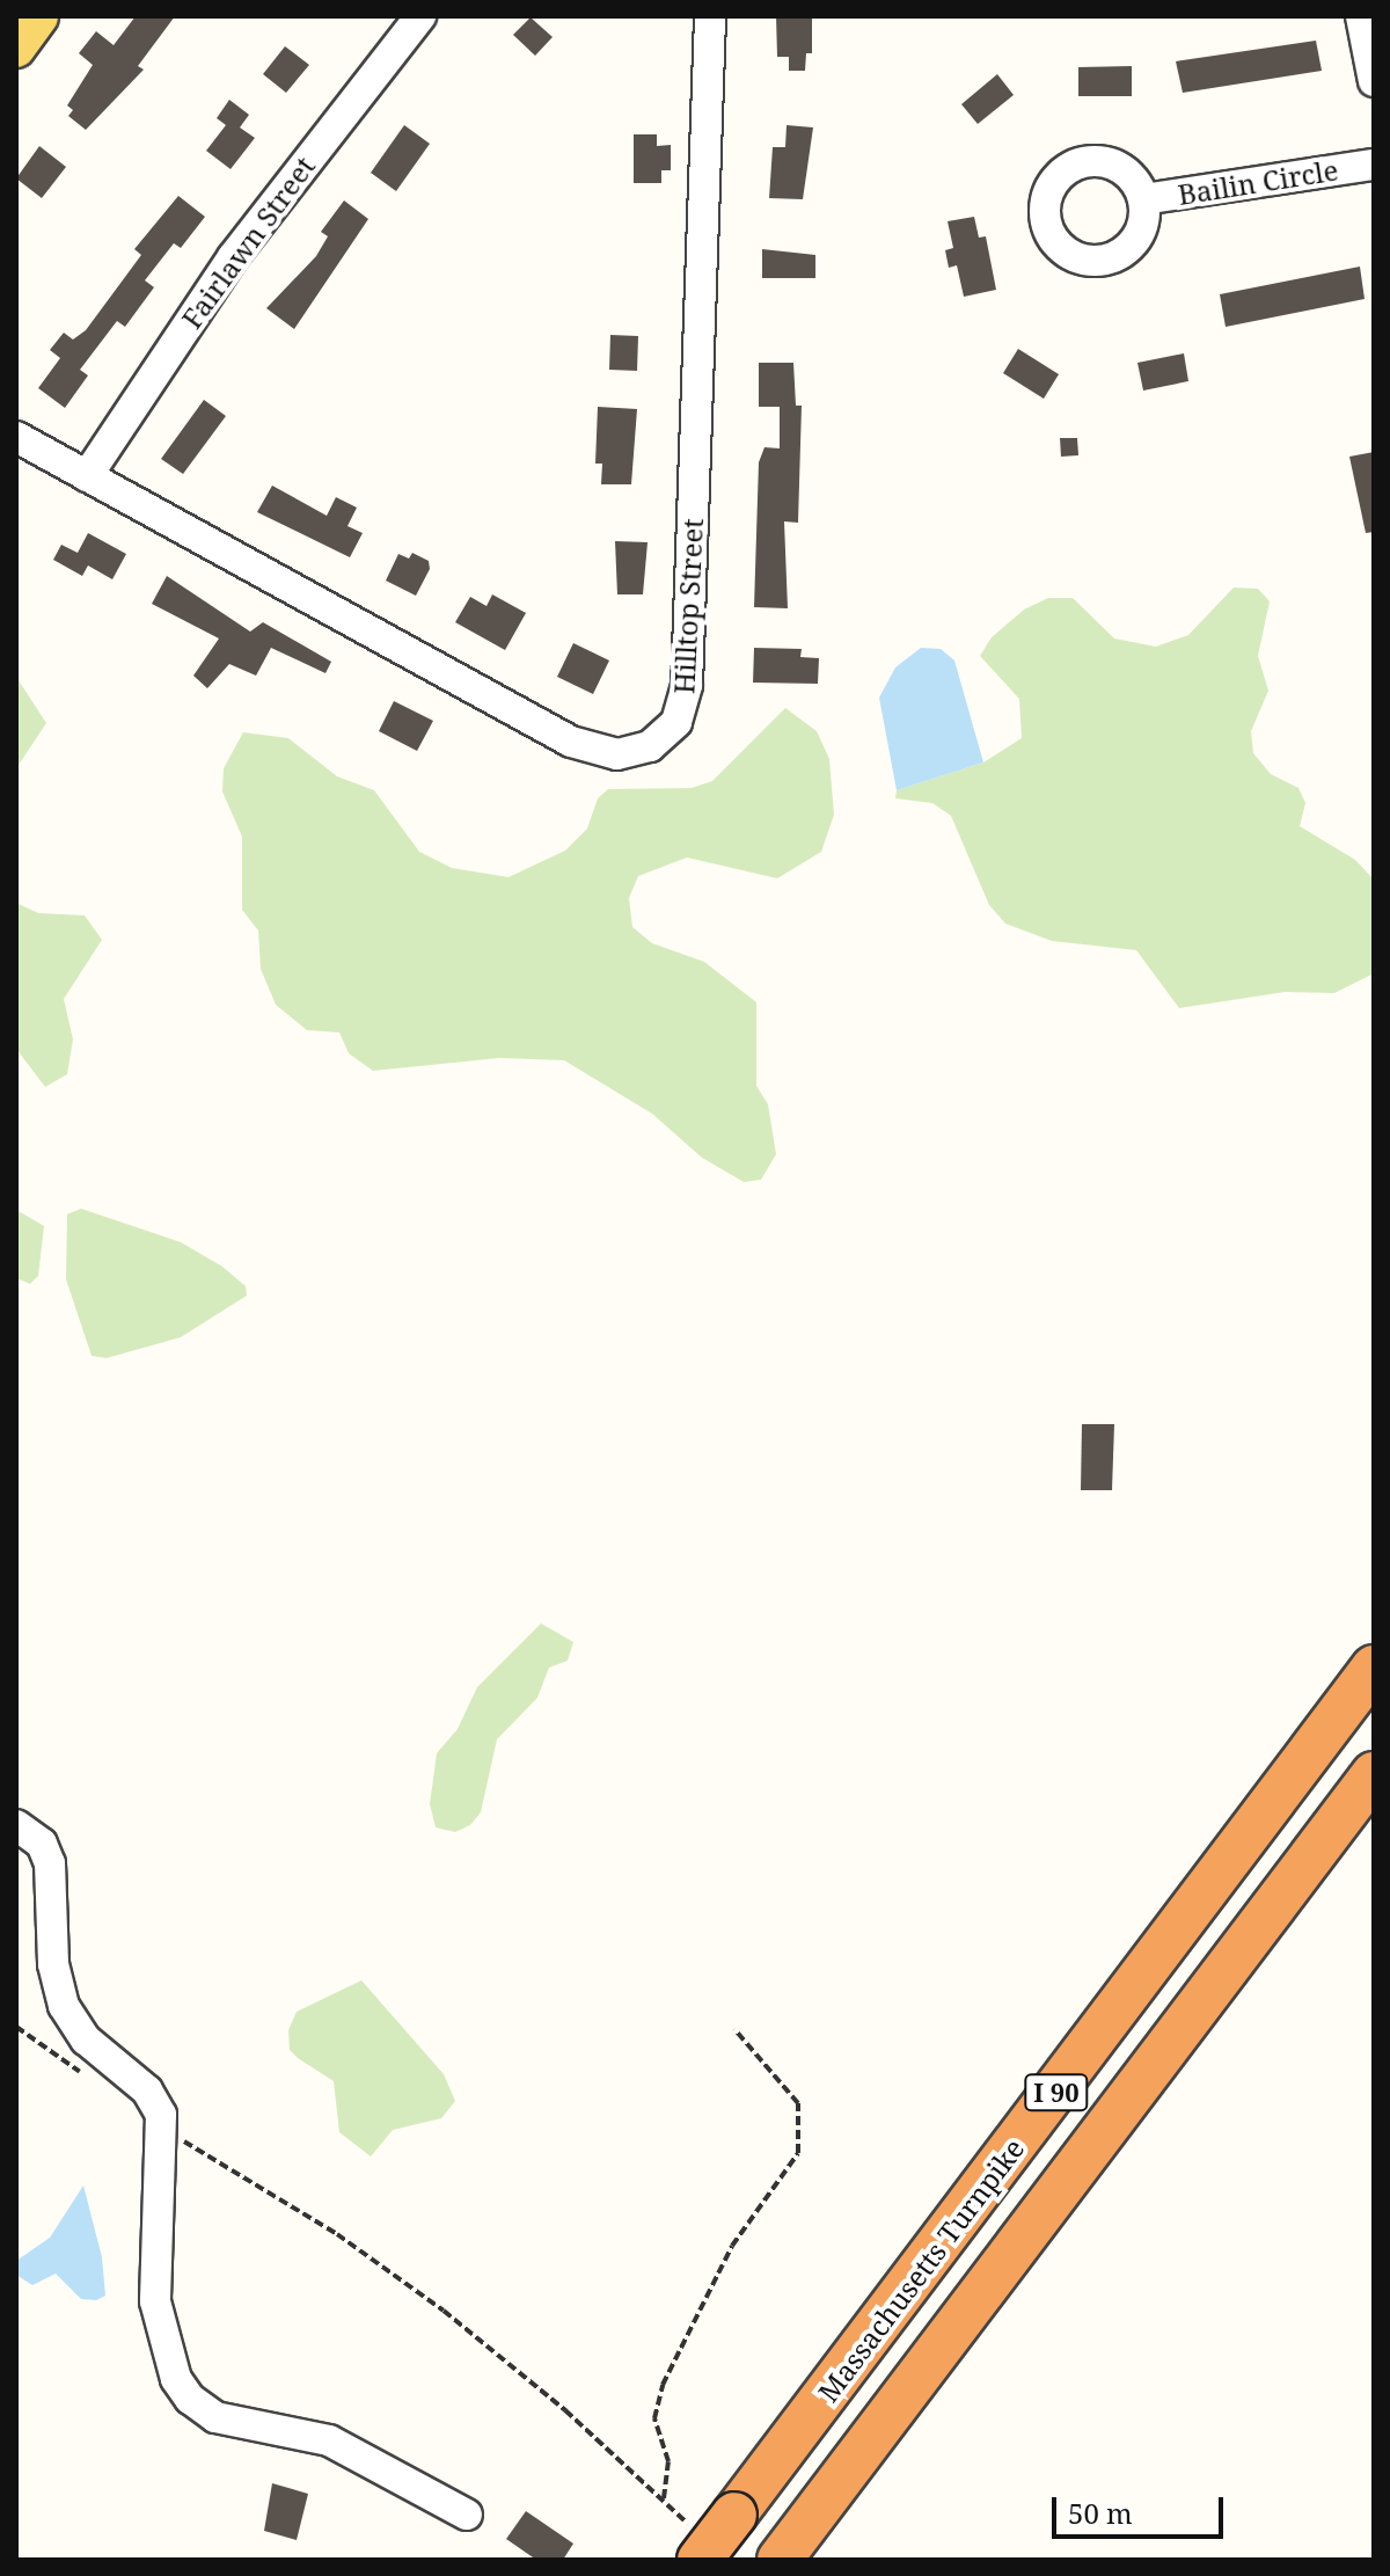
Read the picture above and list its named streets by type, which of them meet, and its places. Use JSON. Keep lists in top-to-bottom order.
{
  "streets": {
    "highway": ["I 90", "Massachusetts Turnpike"],
    "street": ["Bailin Circle", "Fairlawn Street", "Hilltop Street"]
  },
  "crossings": [
    ["Fairlawn Street", "Hilltop Street"]
  ],
  "scale_bar": "50 m"
}
